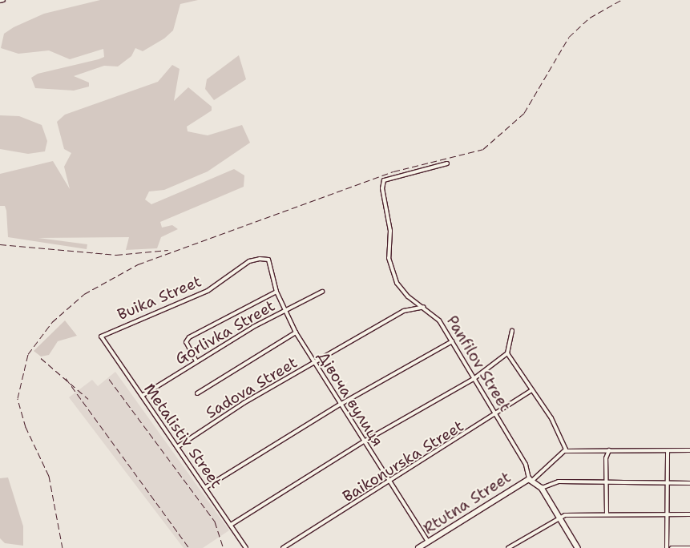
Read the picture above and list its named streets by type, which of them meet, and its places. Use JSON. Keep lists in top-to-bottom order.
{
  "streets": {
    "main road": ["Rtutna Street"],
    "street": [
      "Buika Street",
      "Gorlivka Street",
      "Panfilov Street",
      "Sadova Street",
      "Дівоча вулиця",
      "Metalistiv Street",
      "Baikonurska Street"
    ]
  },
  "crossings": [
    ["Buika Street", "Дівоча вулиця"],
    ["Buika Street", "Metalistiv Street"],
    ["Gorlivka Street", "Дівоча вулиця"],
    ["Gorlivka Street", "Metalistiv Street"],
    ["Panfilov Street", "Sadova Street"],
    ["Panfilov Street", "Baikonurska Street"],
    ["Panfilov Street", "Rtutna Street"],
    ["Sadova Street", "Дівоча вулиця"],
    ["Sadova Street", "Metalistiv Street"],
    ["Дівоча вулиця", "Baikonurska Street"],
    ["Дівоча вулиця", "Rtutna Street"]
  ]
}
